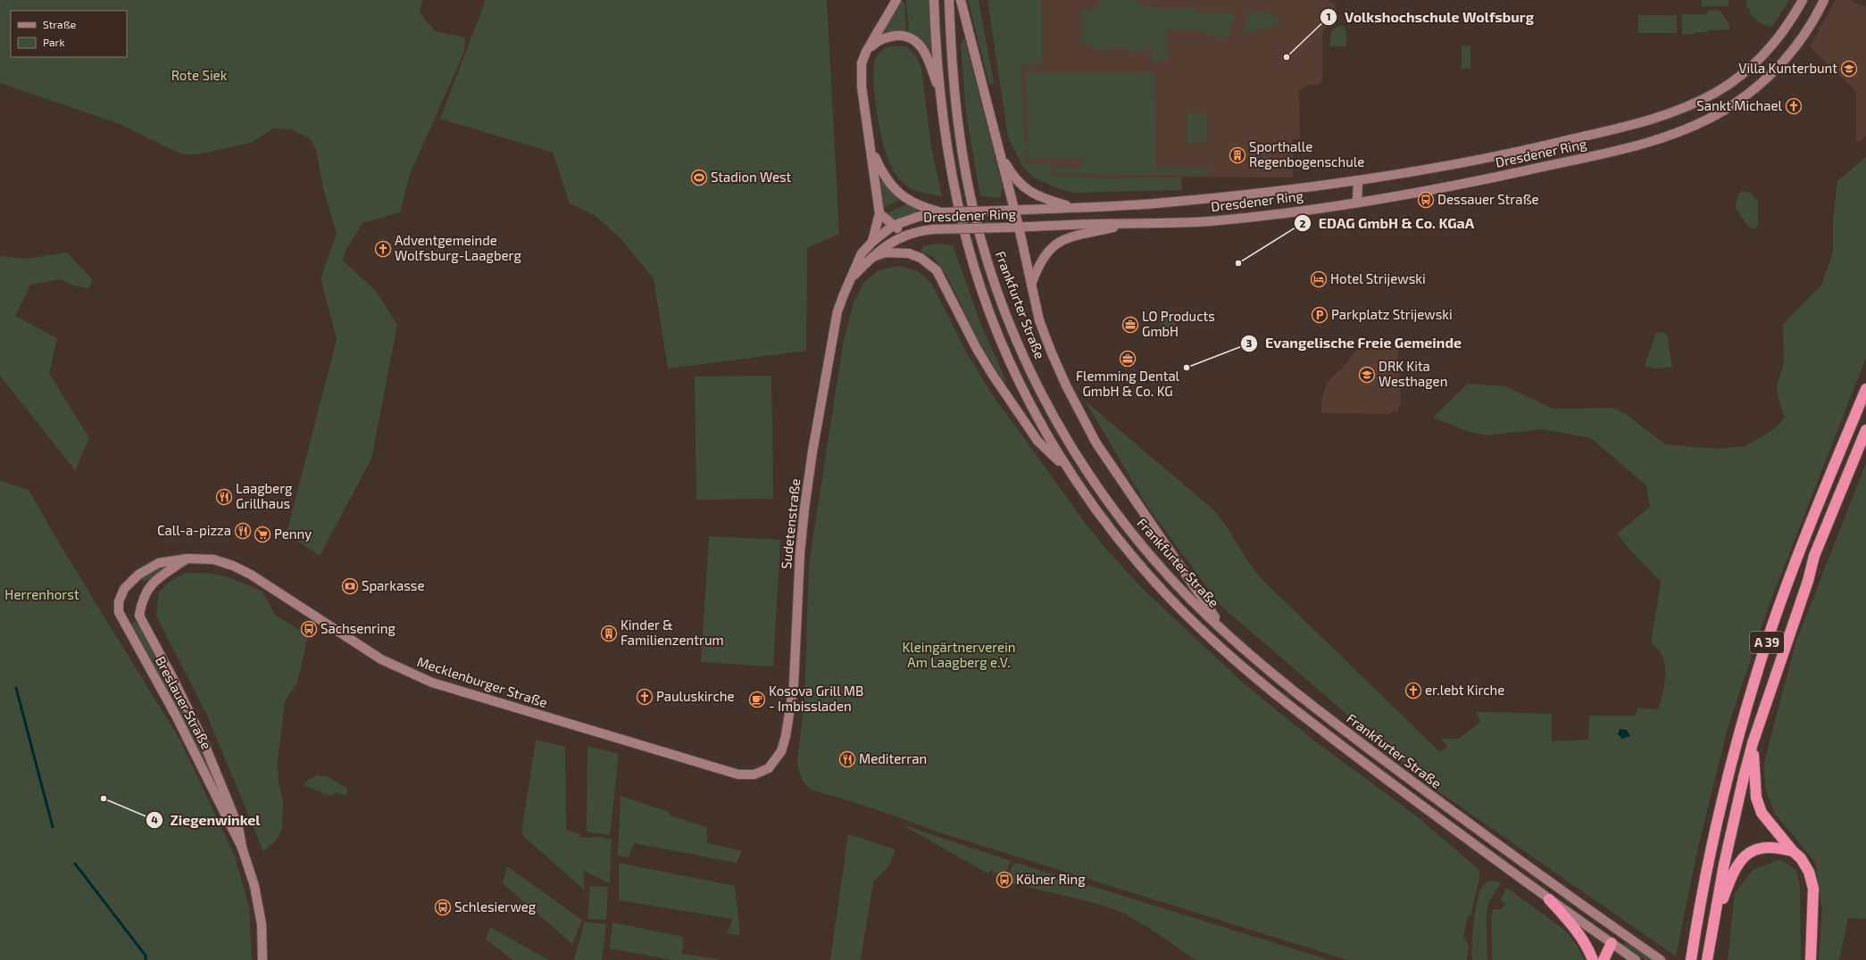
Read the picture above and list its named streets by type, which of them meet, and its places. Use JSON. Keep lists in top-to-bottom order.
{
  "streets": {
    "highway": ["A 39"],
    "street": [
      "Dresdener Ring",
      "Frankfurter Straße",
      "Sudetenstraße",
      "Mecklenburger Straße",
      "Breslauer Straße"
    ]
  },
  "crossings": [
    ["Dresdener Ring", "Sudetenstraße"],
    ["Sudetenstraße", "Mecklenburger Straße"],
    ["Mecklenburger Straße", "Breslauer Straße"]
  ],
  "parks": ["Rote Siek", "Herrenhorst", "Kleingärtnerverein Am Laagberg e.V."],
  "places": {
    "other": [
      "Volkshochschule Wolfsburg",
      "EDAG GmbH & Co. KGaA",
      "Evangelische Freie Gemeinde",
      "Ziegenwinkel"
    ],
    "school or university": ["Villa Kunterbunt", "DRK Kita Westhagen"],
    "church": [
      "Sankt Michael",
      "Adventgemeinde Wolfsburg-Laagberg",
      "er.lebt Kirche",
      "Pauluskirche"
    ],
    "building": ["Sporthalle Regenbogenschule", "Kinder & Familienzentrum"],
    "sports": ["Stadion West"],
    "bus stop": [
      "Dessauer Straße",
      "Sachsenring",
      "Kölner Ring",
      "Schlesierweg"
    ],
    "hotel": ["Hotel Strijewski"],
    "parking": ["Parkplatz Strijewski"],
    "office": ["LO Products GmbH", "Flemming Dental GmbH & Co. KG"],
    "restaurant": ["Laagberg Grillhaus", "Call-a-pizza", "Mediterran"],
    "supermarket": ["Penny"],
    "bank": ["Sparkasse"],
    "cafe": ["Kosova Grill MB - Imbissladen"]
  },
  "legend": ["Straße", "Park"]
}
